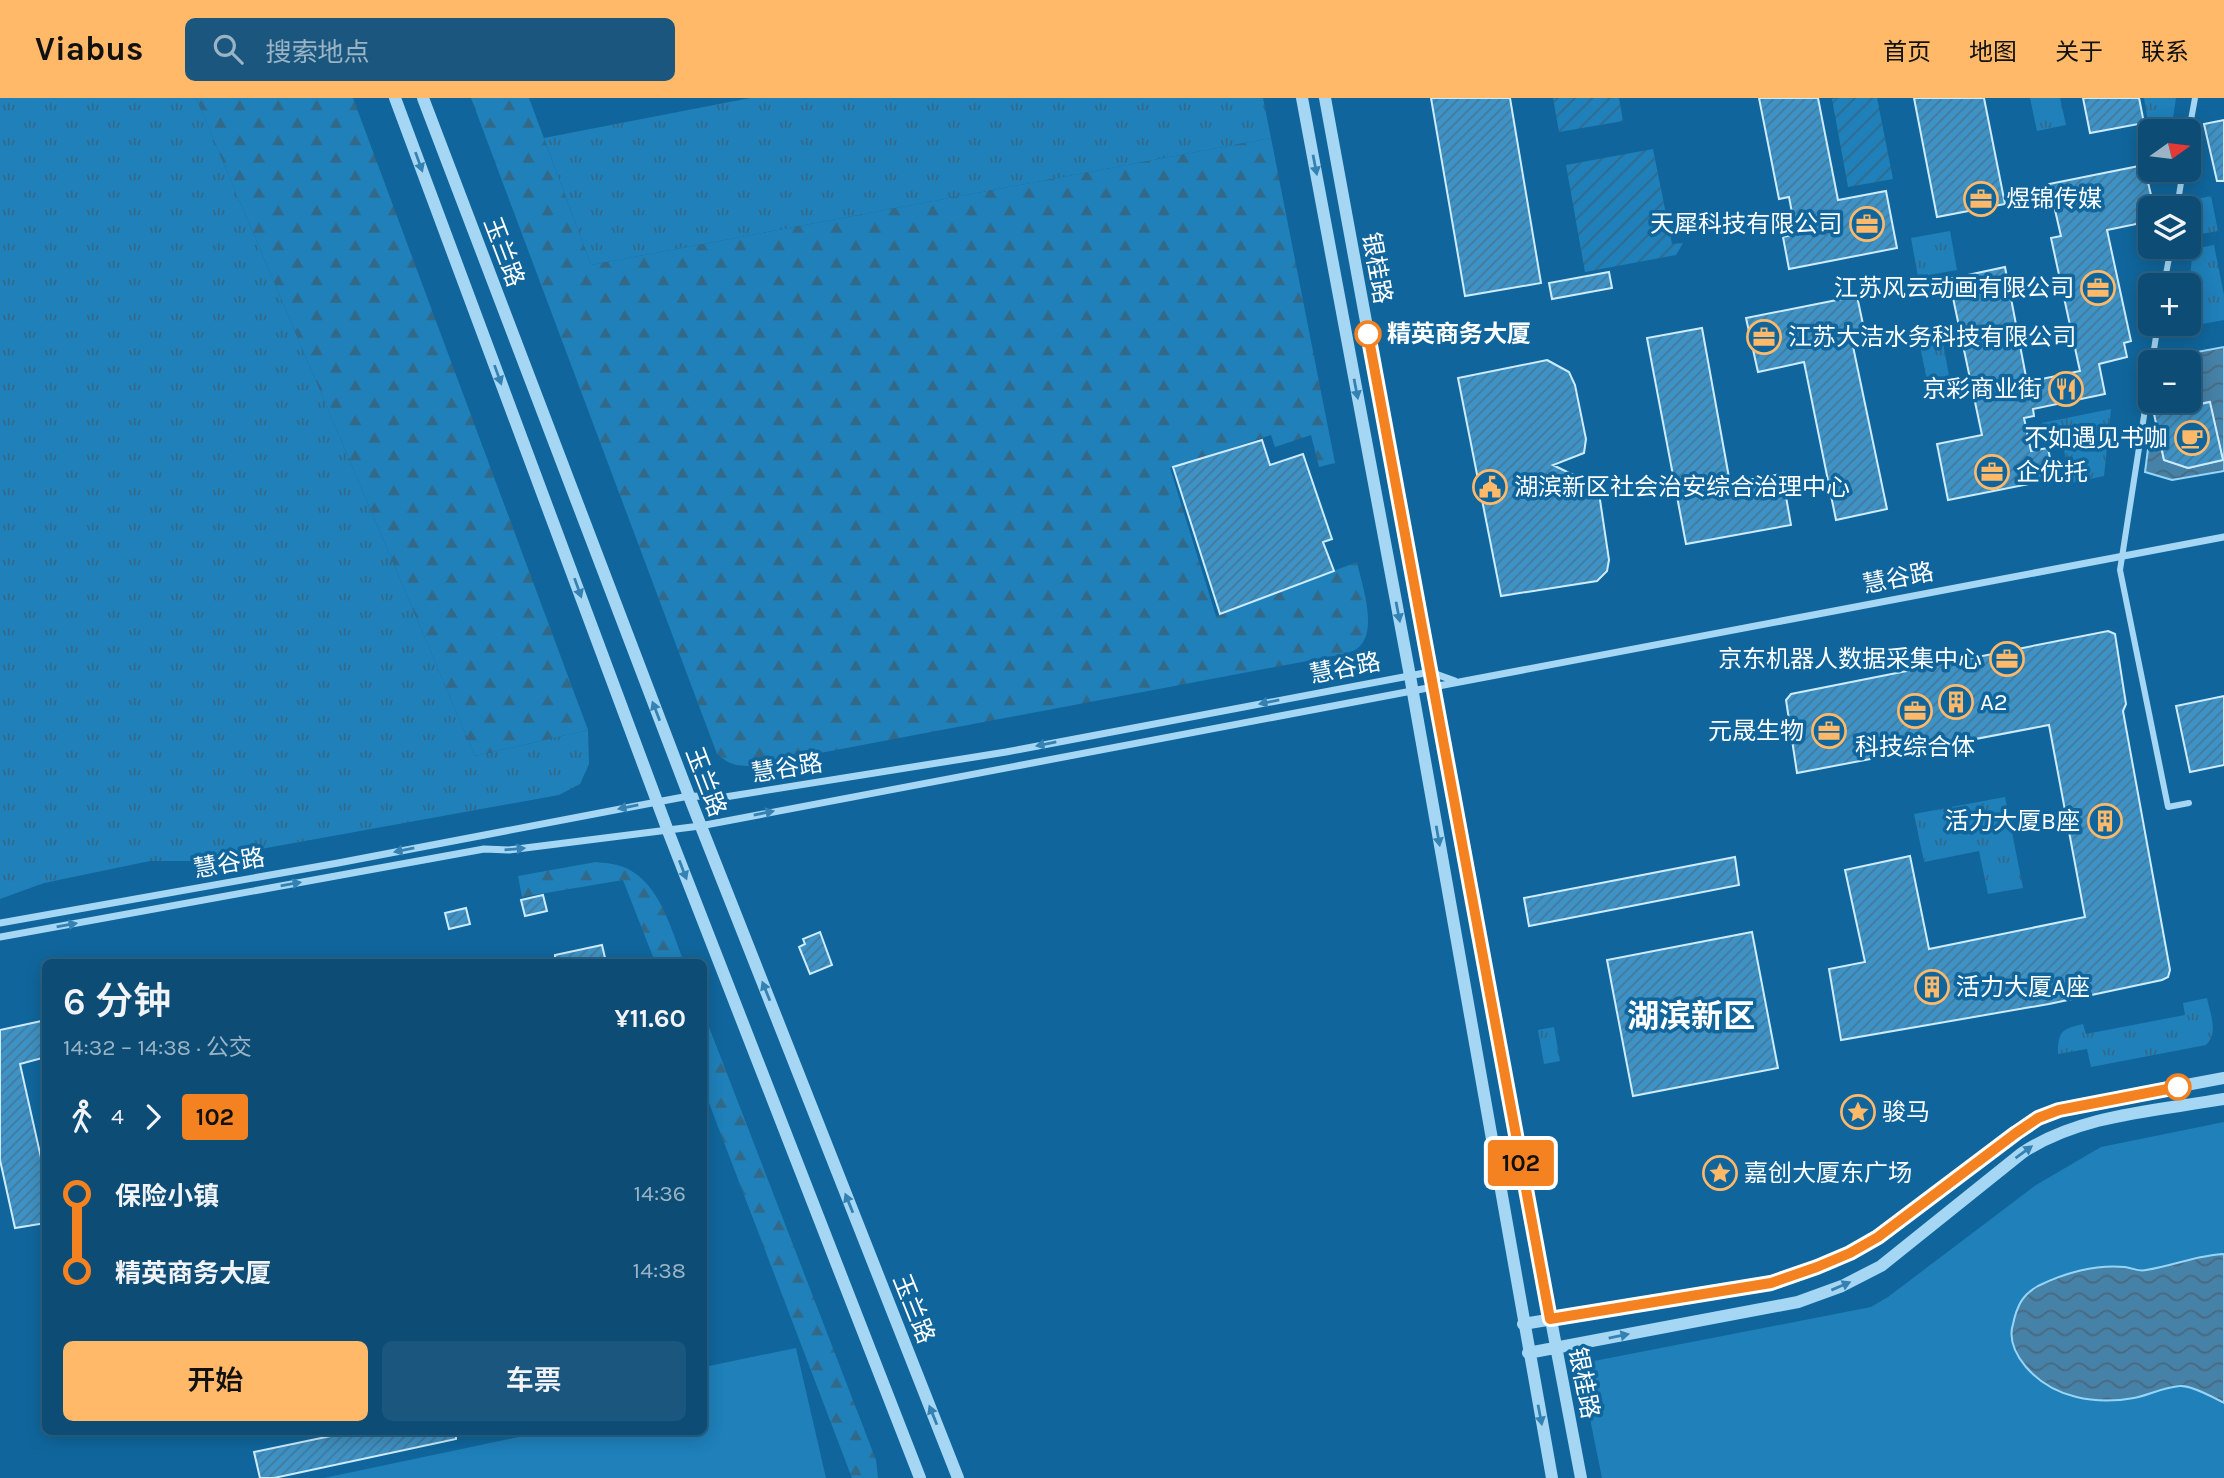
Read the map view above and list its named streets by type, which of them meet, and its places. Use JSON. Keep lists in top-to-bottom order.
{
  "streets": {
    "street": ["玉兰路", "银桂路", "慧谷路"]
  },
  "crossings": [
    ["玉兰路", "慧谷路"],
    ["银桂路", "慧谷路"]
  ],
  "districts": ["湖滨新区"],
  "places": {
    "office": [
      "煜锦传媒",
      "天犀科技有限公司",
      "江苏风云动画有限公司",
      "江苏大洁水务科技有限公司",
      "企优托",
      "京东机器人数据采集中心",
      "科技综合体",
      "元晟生物"
    ],
    "other": ["精英商务大厦"],
    "restaurant": ["京彩商业街"],
    "cafe": ["不如遇见书咖"],
    "public building": ["湖滨新区社会治安综合治理中心"],
    "building": ["A2", "活力大厦B座", "活力大厦A座"],
    "place": ["骏马", "嘉创大厦东广场"]
  },
  "lines": ["bus line 102"],
  "north": "right",
  "page": {
    "header": "Viabus",
    "search": "搜索地点",
    "nav": [
      "首页",
      "地图",
      "关于",
      "联系"
    ],
    "on_map": "102",
    "map_buttons": ["+", "−"],
    "heading": ["6 分钟", "14:32 – 14:38 · 公交", "¥11.60"],
    "legs": ["4", "102"],
    "list": [
      {
        "name": "保险小镇",
        "value": "14:36"
      },
      {
        "name": "精英商务大厦",
        "value": "14:38"
      }
    ],
    "buttons": ["开始", "车票"]
  }
}
